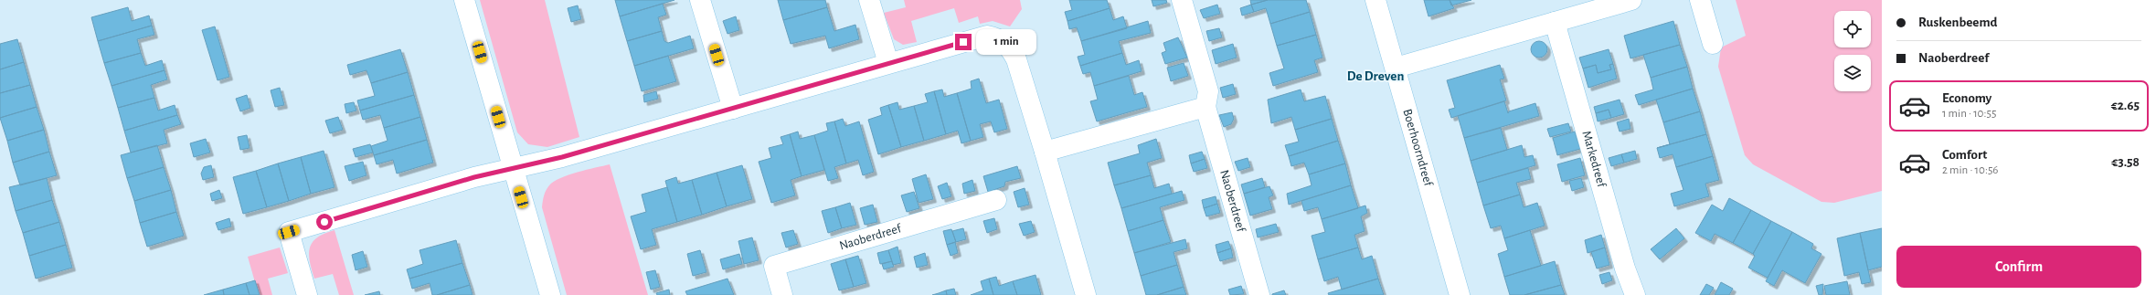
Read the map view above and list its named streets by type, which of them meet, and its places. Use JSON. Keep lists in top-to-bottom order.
{
  "streets": {
    "street": ["Boerhoorndreef", "Markedreef", "Naoberdreef"]
  },
  "districts": ["De Dreven"],
  "page": {
    "banner": ["Ruskenbeemd", "Naoberdreef"],
    "bubble": "1 min",
    "list": [
      {
        "name": "Economy",
        "note": "1 min · 10:55",
        "value": "€2.65"
      },
      {
        "name": "Comfort",
        "note": "2 min · 10:56",
        "value": "€3.58"
      }
    ],
    "buttons": "Confirm"
  }
}
